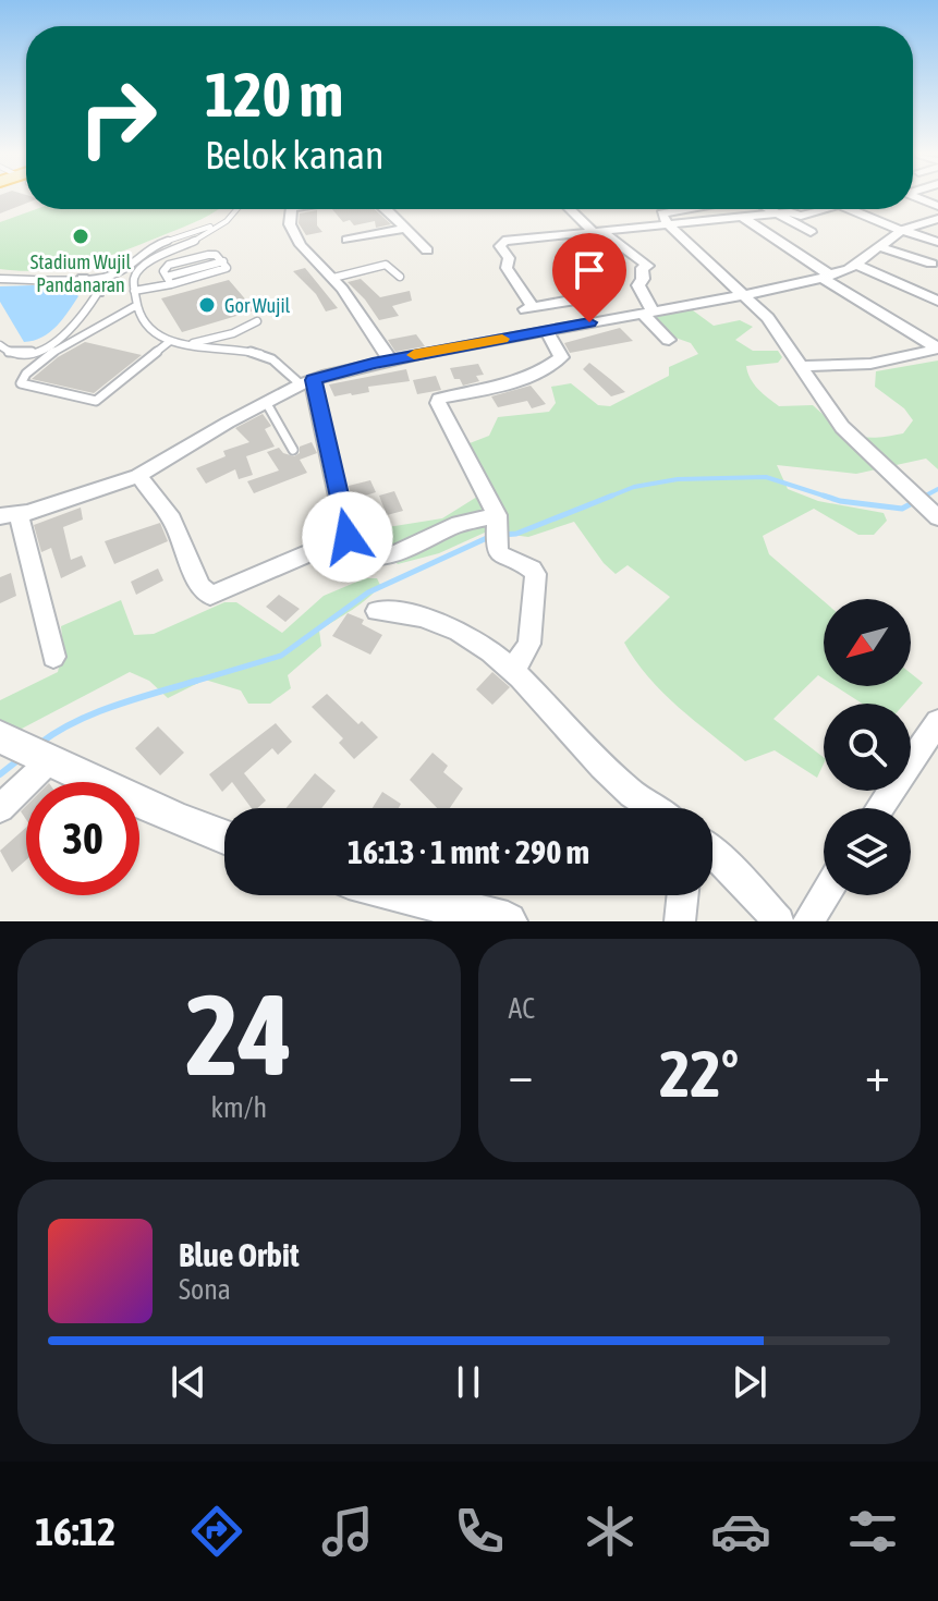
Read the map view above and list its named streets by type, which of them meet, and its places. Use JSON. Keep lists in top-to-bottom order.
{
  "places": ["Stadium Wujil Pandanaran", "Gor Wujil"],
  "north": "bottom left",
  "page": {
    "turn": ["120 m", "Belok kanan"],
    "limit": "30",
    "trip": "16:13 · 1 mnt · 290 m",
    "tile": [
      ["24", "km/h"],
      "AC"
    ],
    "heat": ["−", "22°", "+"],
    "song": ["Blue Orbit", "Sona"],
    "tabs": "16:12"
  }
}
